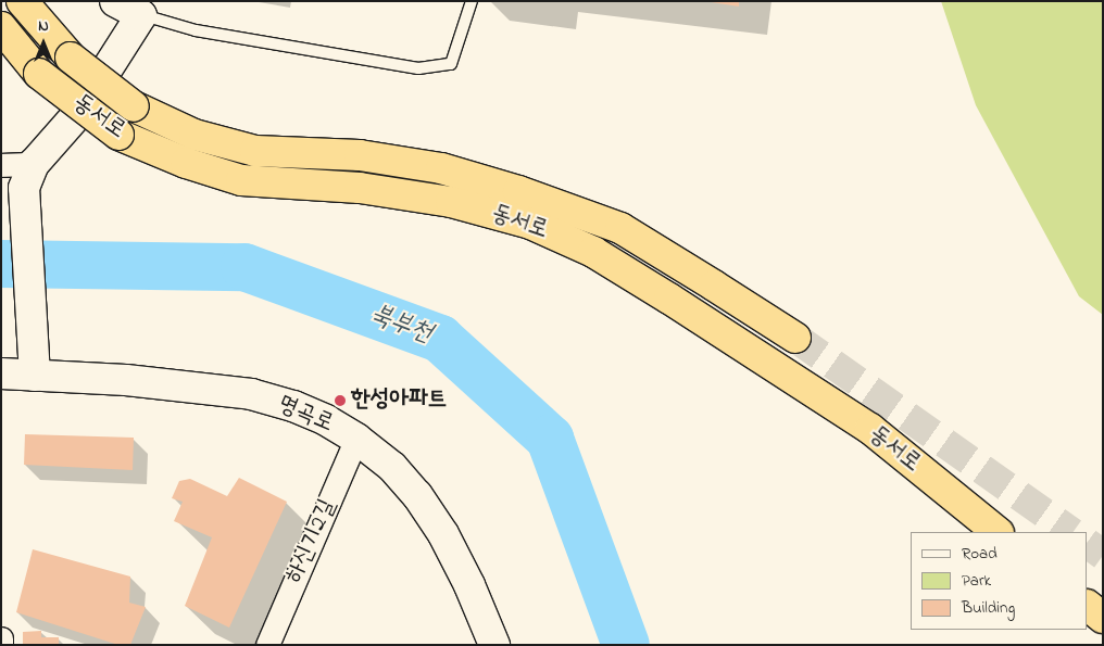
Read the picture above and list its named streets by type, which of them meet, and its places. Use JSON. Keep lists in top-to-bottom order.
{
  "streets": {
    "highway": ["동서로"],
    "main road": ["명곡로"],
    "street": ["하신기2길"]
  },
  "crossings": [
    ["명곡로", "하신기2길"]
  ],
  "water": ["북부천"],
  "places": ["한성아파트"],
  "legend": ["Road", "Park", "Building"],
  "north": "top"
}
